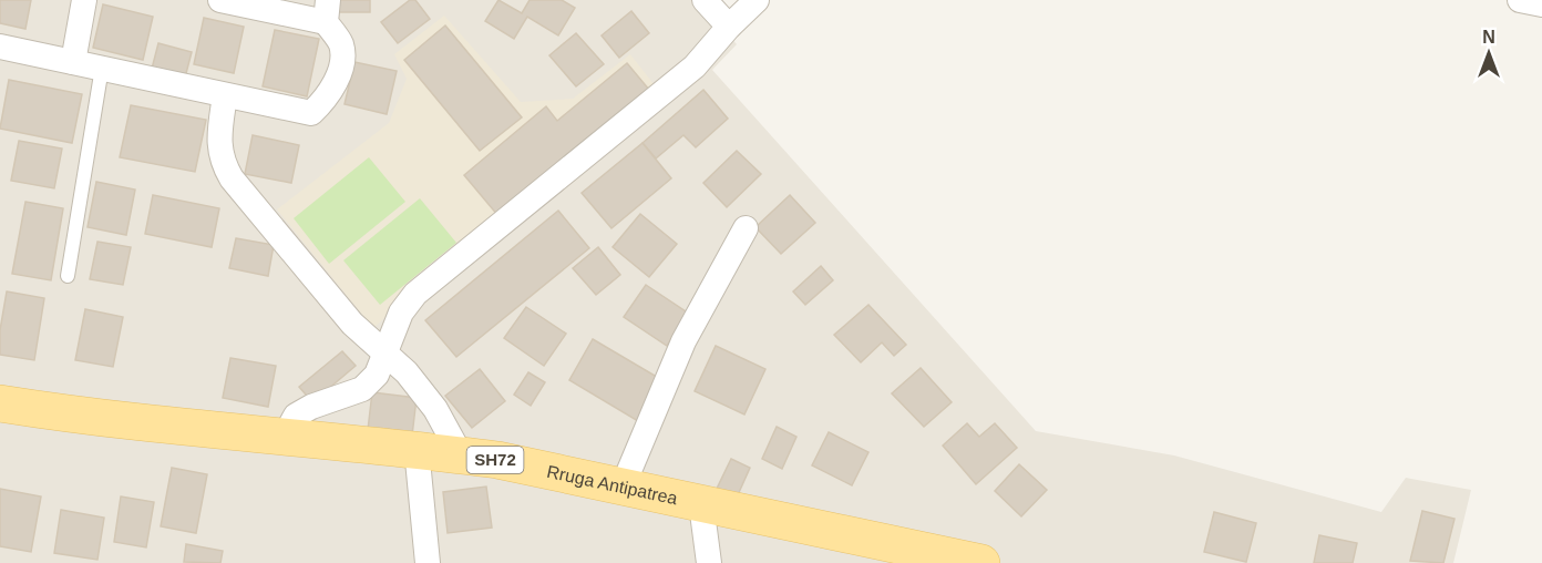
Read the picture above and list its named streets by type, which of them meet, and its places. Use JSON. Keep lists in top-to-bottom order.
{
  "streets": {
    "main road": ["SH72", "Rruga Antipatrea"]
  },
  "north": "top"
}
